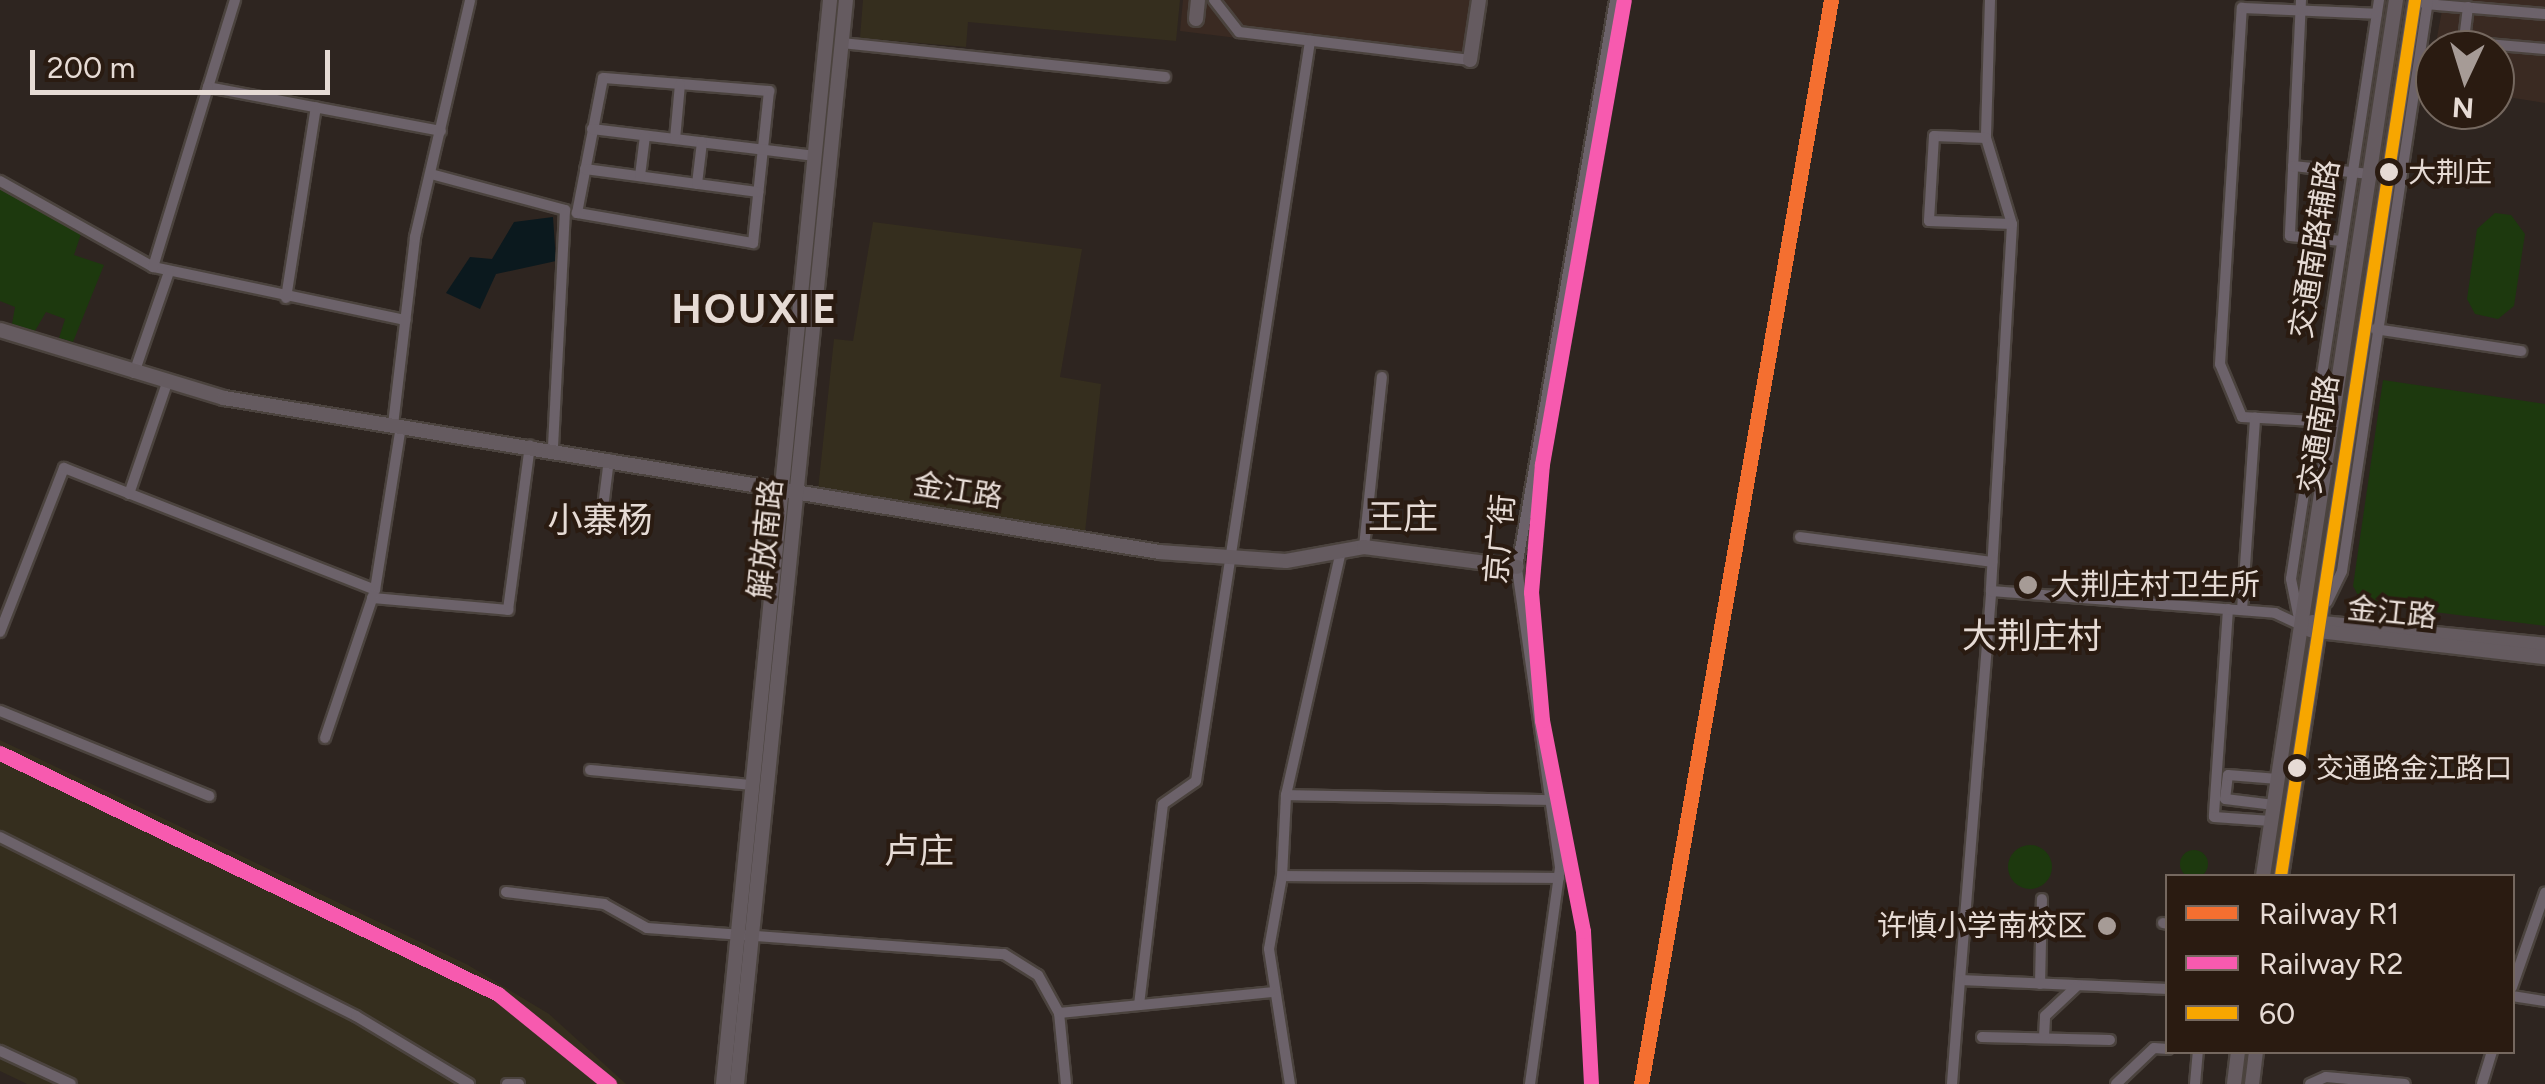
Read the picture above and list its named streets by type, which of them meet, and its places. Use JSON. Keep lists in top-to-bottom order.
{
  "streets": {
    "main road": ["交通南路", "金江路", "解放南路"],
    "street": ["交通南路辅路", "京广街"]
  },
  "crossings": [
    ["交通南路辅路", "交通南路"],
    ["交通南路辅路", "金江路"],
    ["交通南路", "金江路"],
    ["金江路", "解放南路"],
    ["金江路", "京广街"]
  ],
  "districts": [
    "HOUXIE",
    "王庄",
    "小寨杨",
    "大荆庄村",
    "卢庄"
  ],
  "places": [
    "大荆庄",
    "大荆庄村卫生所",
    "交通路金江路口",
    "许慎小学南校区"
  ],
  "lines": ["rail line R1", "rail line R2", "transit line 60"],
  "legend": ["Railway R1", "Railway R2", "60"],
  "scale_bar": "200 m",
  "north": "bottom"
}
